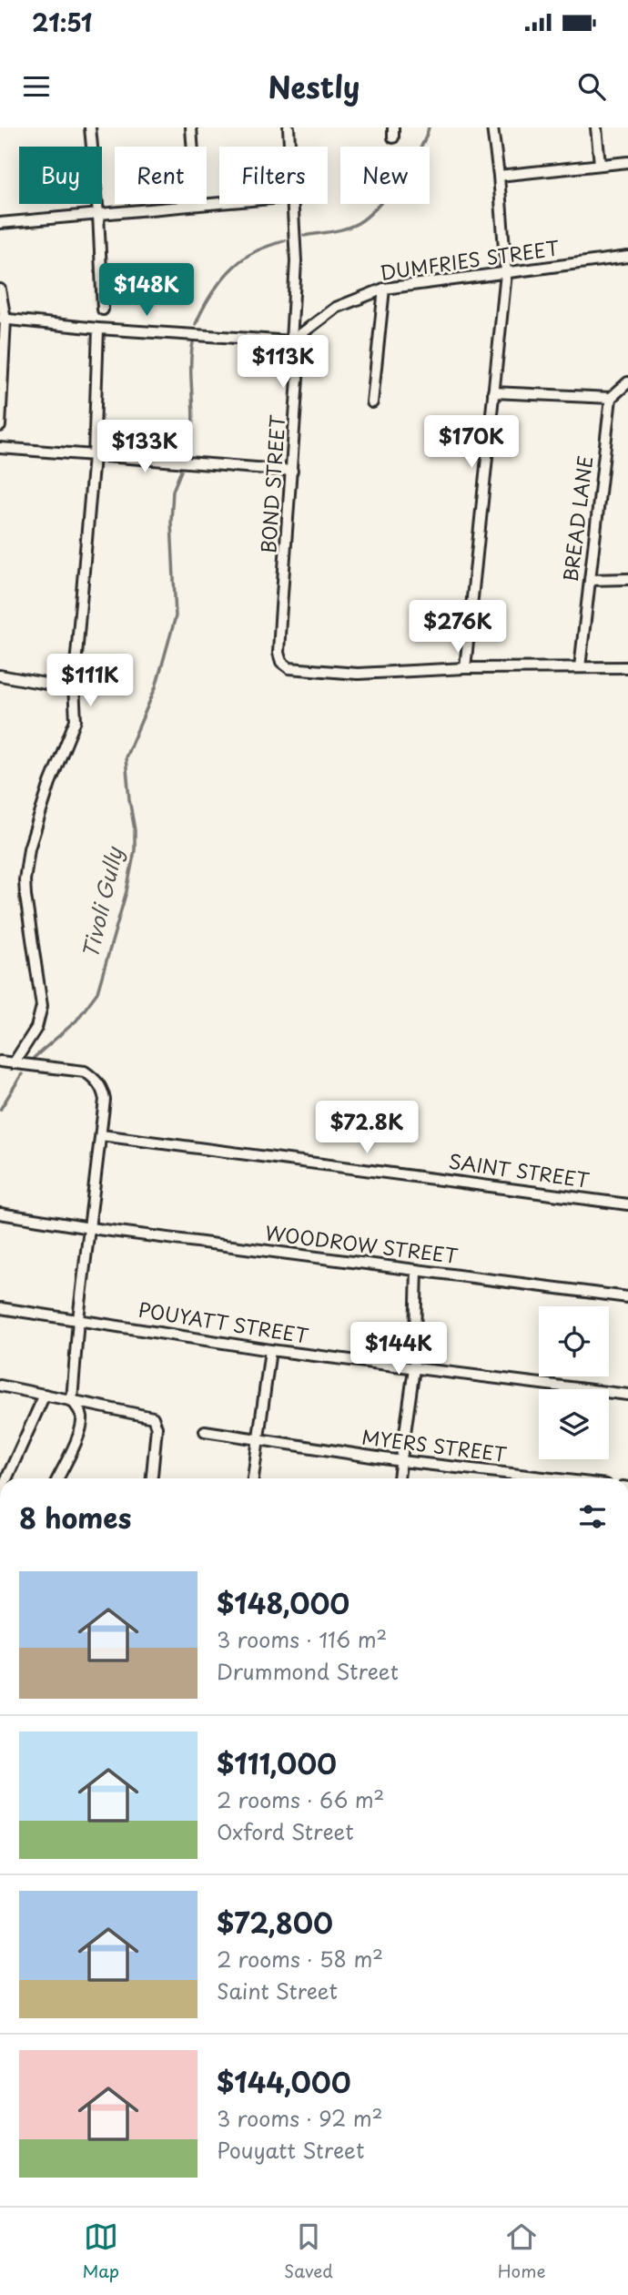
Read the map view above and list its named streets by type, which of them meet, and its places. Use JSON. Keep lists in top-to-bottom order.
{
  "streets": {
    "street": [
      "DUMFRIES STREET",
      "BOND STREET",
      "BREAD LANE",
      "SAINT STREET",
      "WOODROW STREET",
      "POUYATT STREET",
      "MYERS STREET"
    ]
  },
  "crossings": [
    ["DUMFRIES STREET", "BOND STREET"]
  ],
  "water": ["Tivoli Gully"],
  "page": {
    "status": "21:51",
    "header": "Nestly",
    "chip": [
      "Buy",
      "Rent",
      "Filters",
      "New"
    ],
    "price": [
      "$148K",
      "$113K",
      "$170K",
      "$133K",
      "$276K",
      "$111K",
      "$72.8K",
      "$144K"
    ],
    "heading": "8 homes",
    "list": [
      {
        "name": "$148,000",
        "note": "3 rooms · 116 m² · Drummond Street"
      },
      {
        "name": "$111,000",
        "note": "2 rooms · 66 m² · Oxford Street"
      },
      {
        "name": "$72,800",
        "note": "2 rooms · 58 m² · Saint Street"
      },
      {
        "name": "$144,000",
        "note": "3 rooms · 92 m² · Pouyatt Street"
      }
    ],
    "tabs": ["Map", "Saved", "Home"]
  }
}
